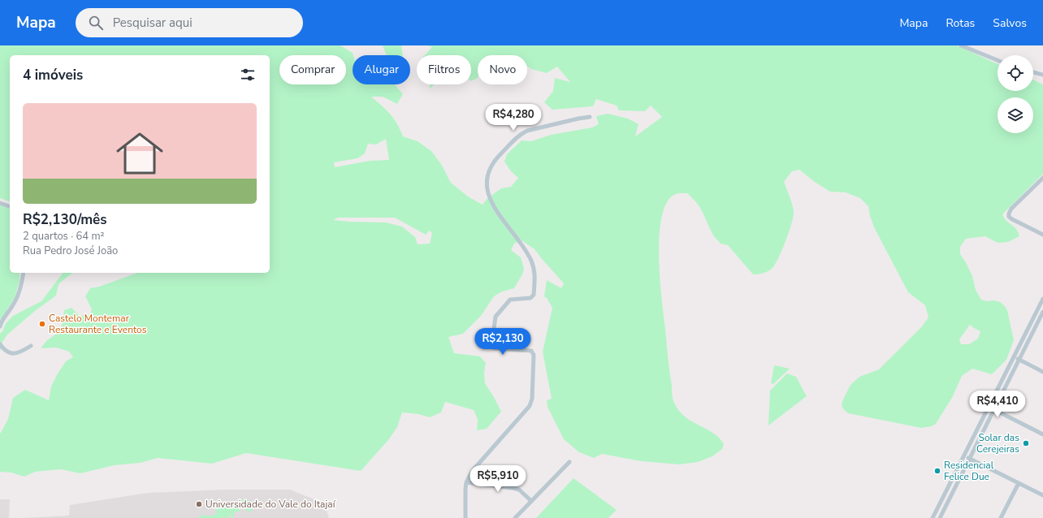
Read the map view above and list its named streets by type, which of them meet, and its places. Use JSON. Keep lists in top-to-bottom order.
{
  "places": [
    "Castelo Montemar Restaurante e Eventos",
    "Solar das Cerejeiras",
    "Residencial Felice Due",
    "Universidade do Vale do Itajaí"
  ],
  "page": {
    "header": "Mapa",
    "search": "Pesquisar aqui",
    "nav": ["Mapa", "Rotas", "Salvos"],
    "chip": [
      "Comprar",
      "Alugar",
      "Filtros",
      "Novo"
    ],
    "heading": "4 imóveis",
    "list": [
      {
        "name": "R$2,130/mês",
        "note": "2 quartos · 64 m² · Rua Pedro José João"
      }
    ],
    "price": [
      "R$4,280",
      "R$2,130",
      "R$4,410",
      "R$5,910"
    ]
  }
}
